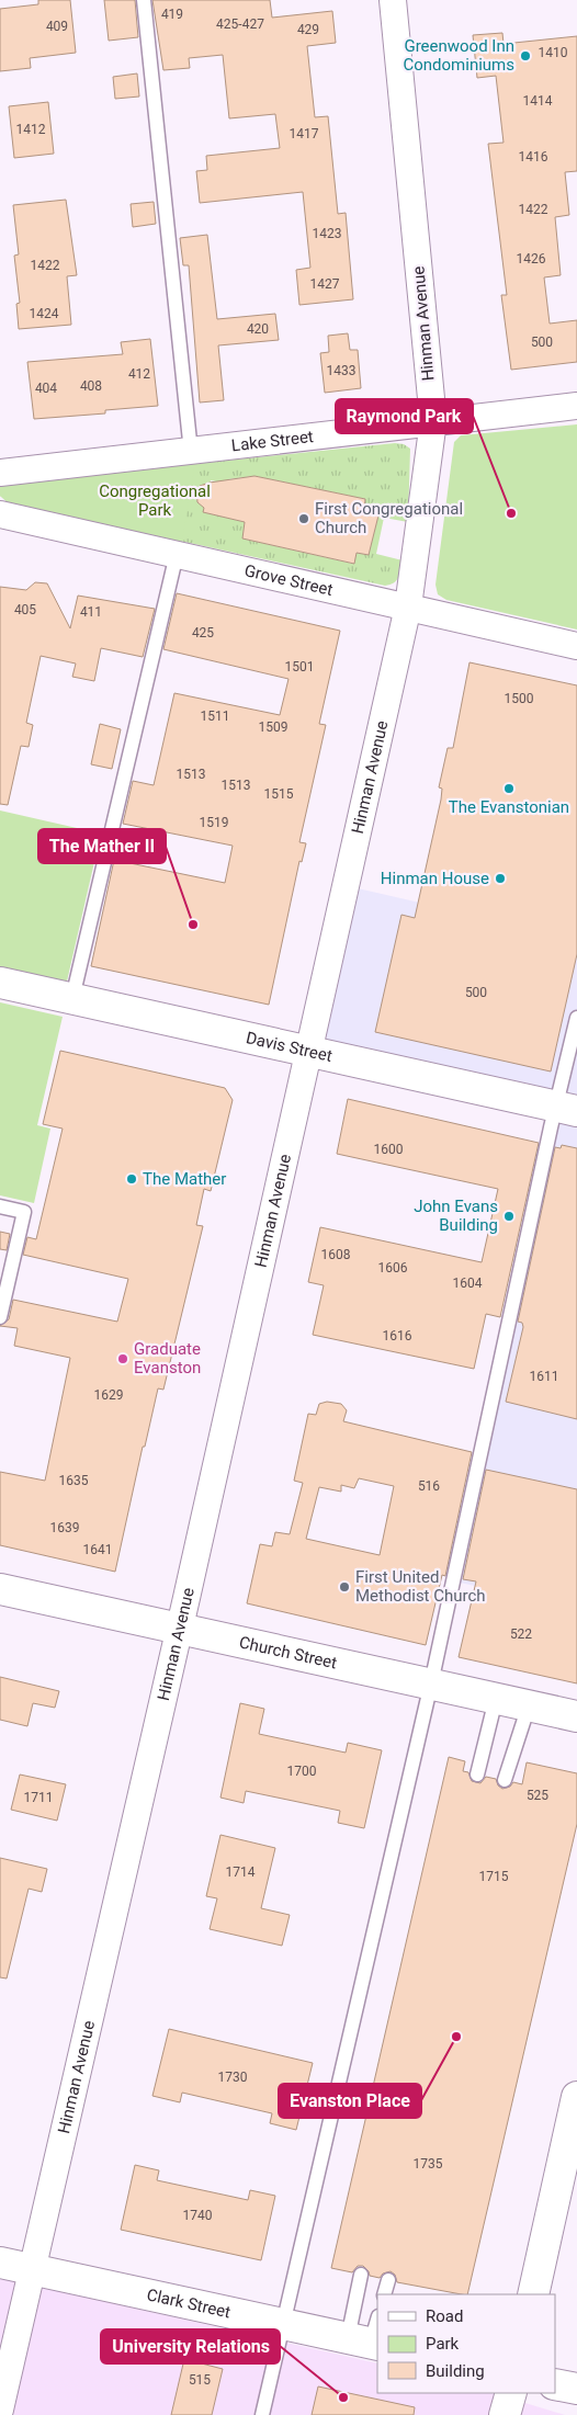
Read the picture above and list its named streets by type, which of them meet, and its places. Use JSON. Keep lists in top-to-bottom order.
{
  "streets": {
    "street": [
      "Hinman Avenue",
      "Lake Street",
      "Grove Street",
      "Davis Street",
      "Church Street",
      "Clark Street"
    ]
  },
  "crossings": [
    ["Hinman Avenue", "Lake Street"],
    ["Hinman Avenue", "Grove Street"],
    ["Hinman Avenue", "Davis Street"],
    ["Hinman Avenue", "Church Street"],
    ["Hinman Avenue", "Clark Street"]
  ],
  "parks": ["Congregational Park"],
  "places": [
    "Greenwood Inn Condominiums",
    "Raymond Park",
    "First Congregational Church",
    "The Evanstonian",
    "Hinman House",
    "The Mather II",
    "The Mather",
    "John Evans Building",
    "Graduate Evanston",
    "First United Methodist Church",
    "Evanston Place",
    "University Relations"
  ],
  "house_numbers": [
    "419",
    "425-427",
    "409",
    "429",
    "1410",
    "1414",
    "1412",
    "1417",
    "1416",
    "1422",
    "1423",
    "1426",
    "1422",
    "1427",
    "1424",
    "420",
    "500",
    "1433",
    "412",
    "408",
    "404",
    "405",
    "411",
    "425",
    "1501",
    "1500",
    "1511",
    "1509",
    "1513",
    "1513",
    "1515",
    "1519",
    "500",
    "1600",
    "1608",
    "1606",
    "1604",
    "1616",
    "1611",
    "1629",
    "1635",
    "516",
    "1639",
    "1641",
    "522",
    "1700",
    "525",
    "1711",
    "1714",
    "1715",
    "1730",
    "1735",
    "1740",
    "515"
  ],
  "legend": ["Road", "Park", "Building"]
}
